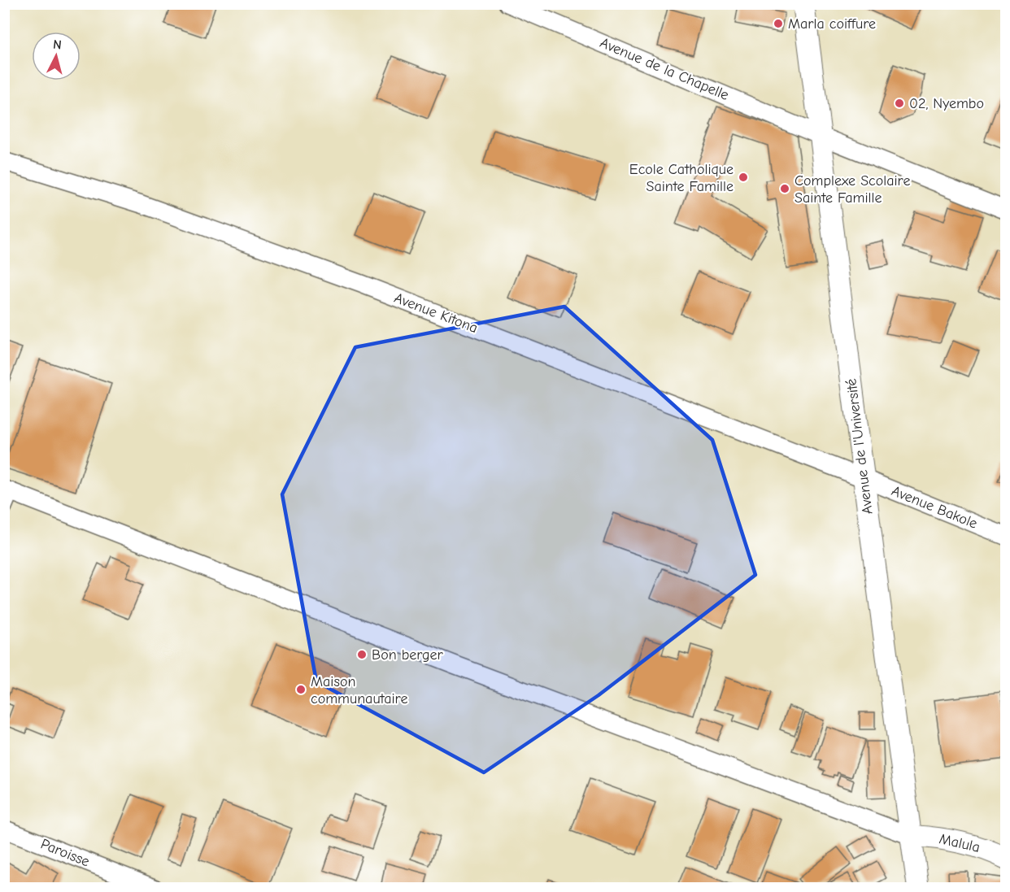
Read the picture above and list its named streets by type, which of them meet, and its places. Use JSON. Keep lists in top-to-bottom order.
{
  "streets": {
    "street": [
      "Avenue de la Chapelle",
      "Avenue Kitona",
      "Avenue de l'Université",
      "Avenue Bakole",
      "Malula",
      "Paroisse"
    ]
  },
  "crossings": [
    ["Avenue de la Chapelle", "Avenue de l'Université"],
    ["Avenue Kitona", "Avenue de l'Université"],
    ["Avenue Kitona", "Avenue Bakole"],
    ["Avenue de l'Université", "Avenue Bakole"],
    ["Avenue de l'Université", "Malula"]
  ],
  "places": [
    "Marla coiffure",
    "02, Nyembo",
    "Ecole Catholique Sainte Famille",
    "Complexe Scolaire Sainte Famille",
    "Bon berger",
    "Maison communautaire"
  ],
  "north": "top"
}
